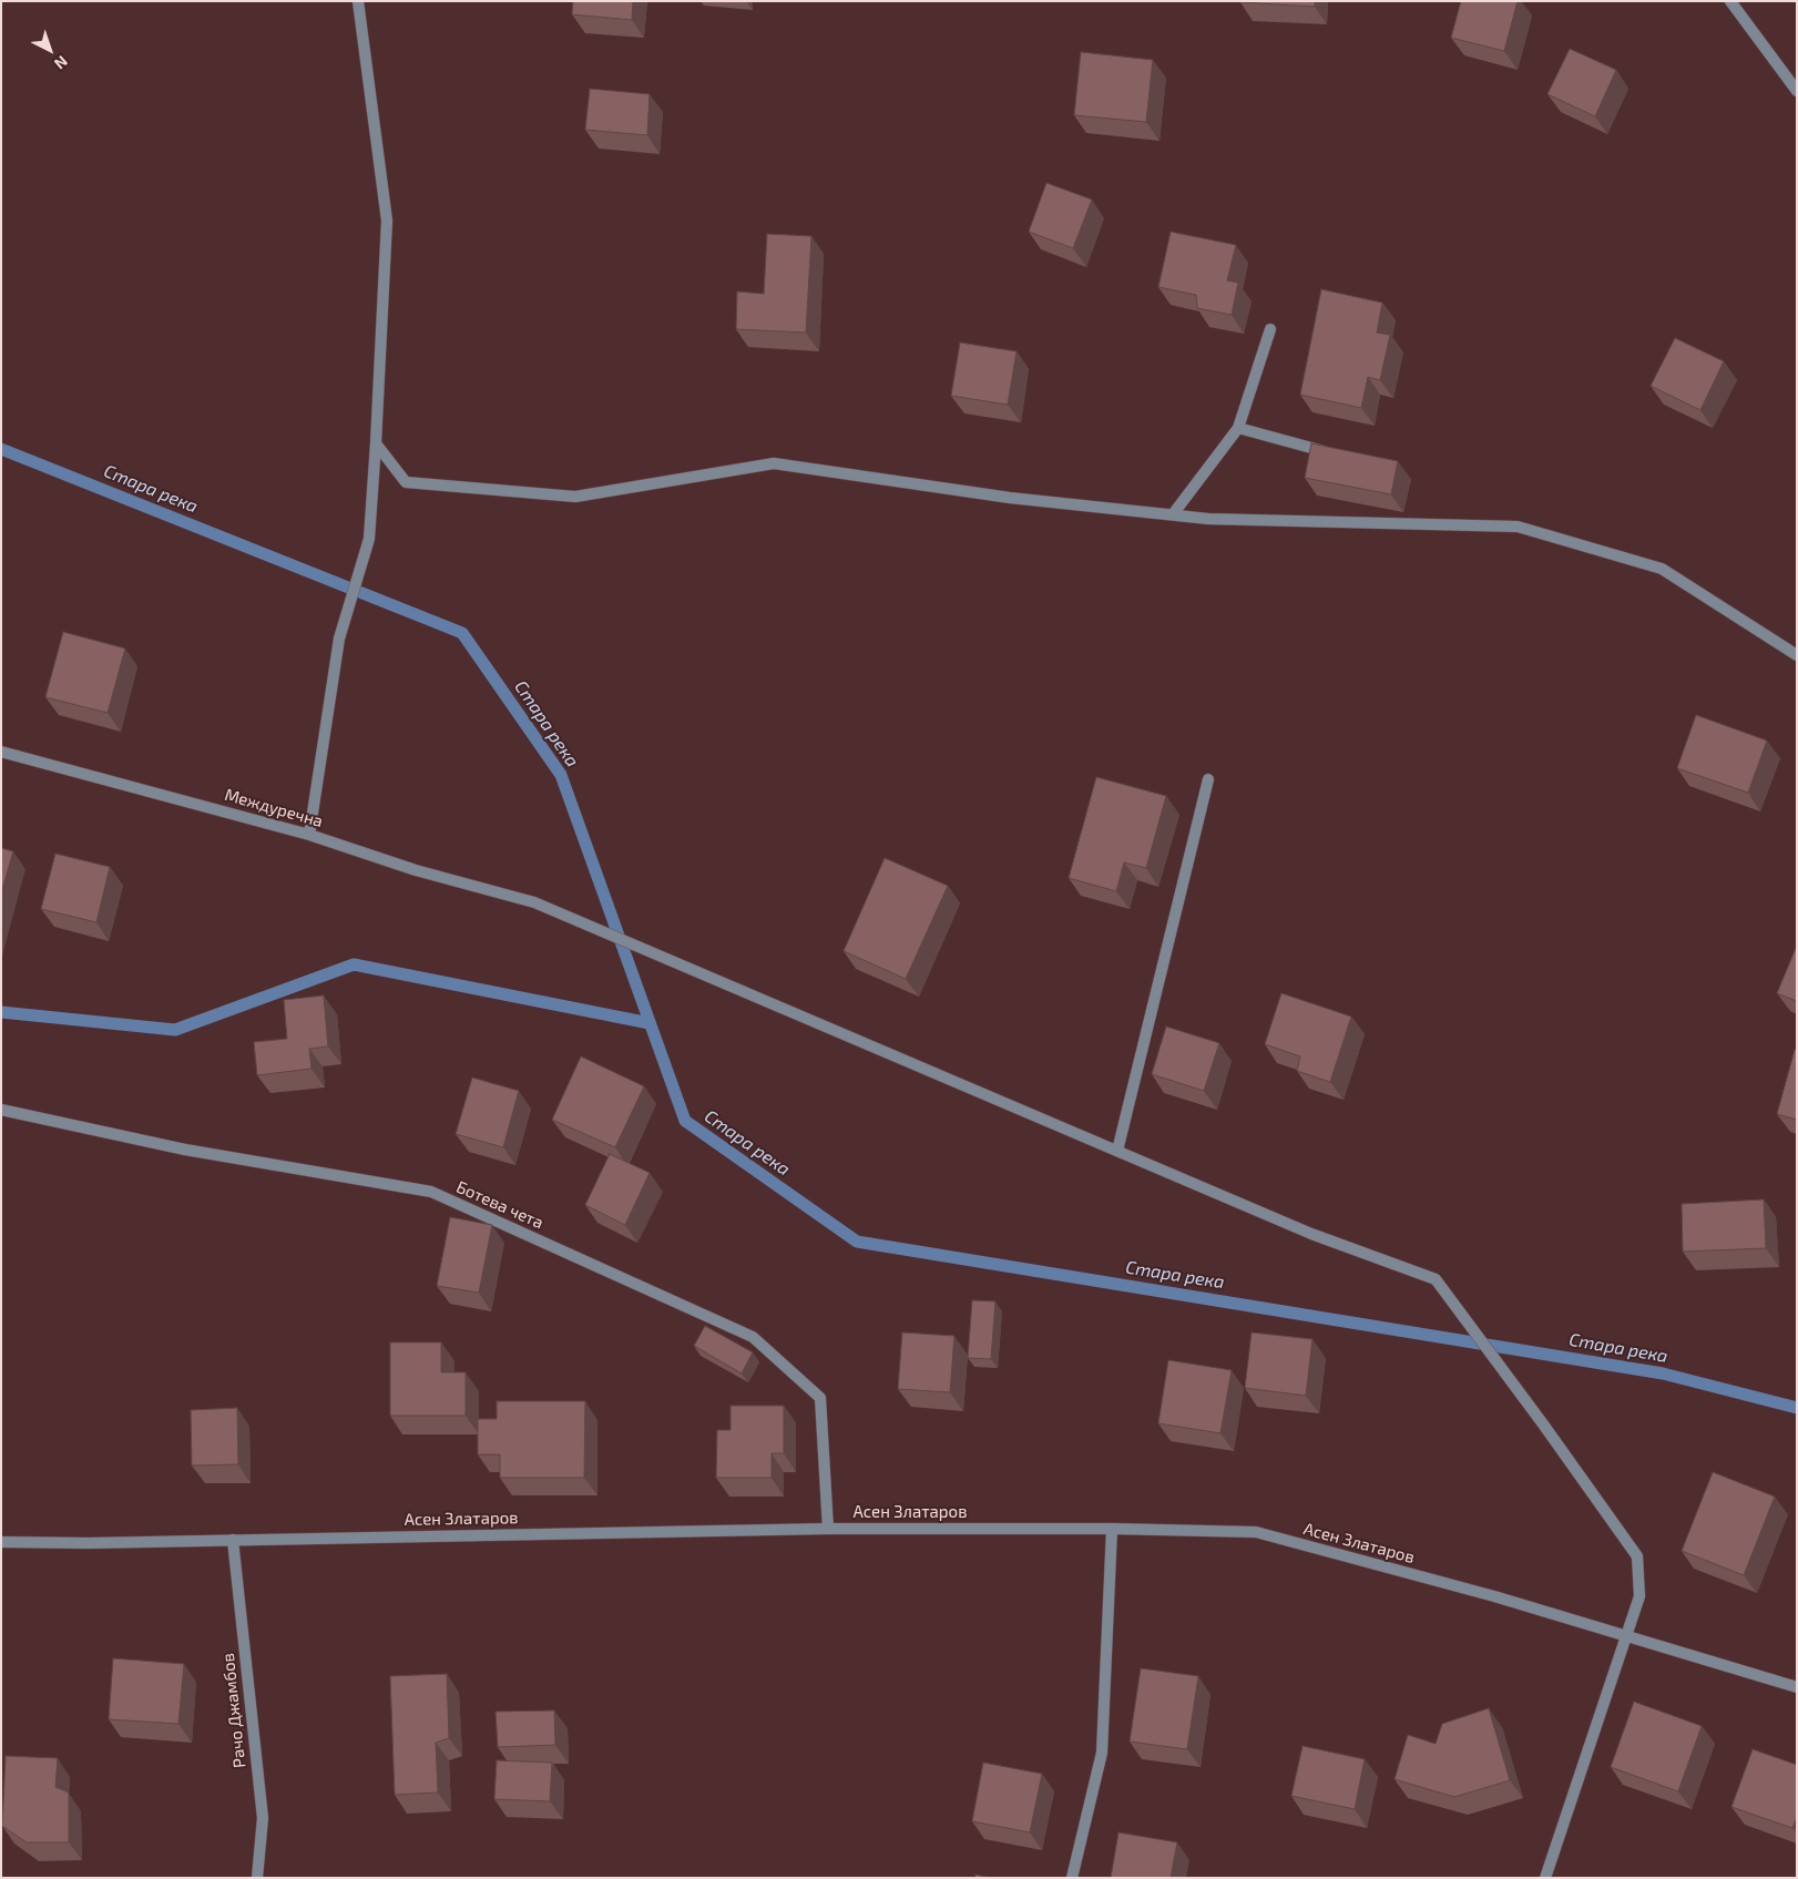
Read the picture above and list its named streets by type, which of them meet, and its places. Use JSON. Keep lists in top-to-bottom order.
{
  "streets": {
    "street": [
      "Междуречна",
      "Ботева чета",
      "Асен Златаров",
      "Рачо Джамбов"
    ]
  },
  "crossings": [
    ["Междуречна", "Асен Златаров"],
    ["Ботева чета", "Асен Златаров"],
    ["Асен Златаров", "Рачо Джамбов"]
  ],
  "water": ["Стара река"],
  "north": "bottom right"
}
